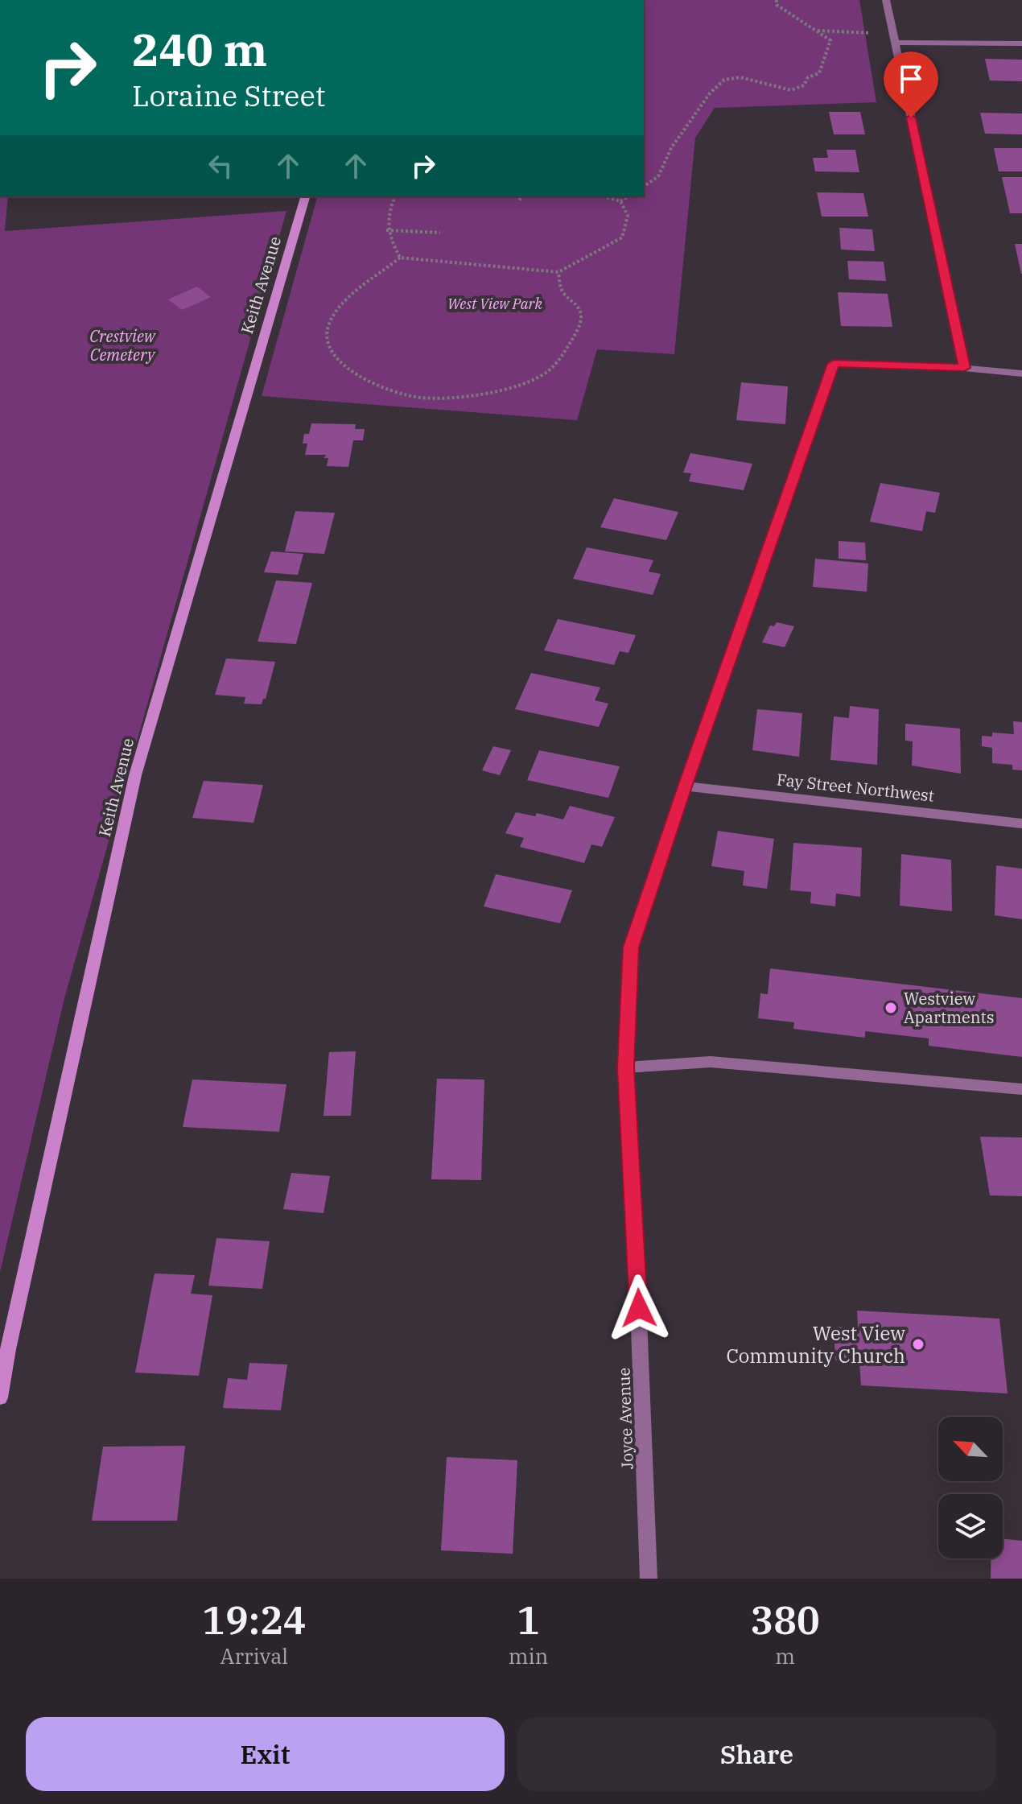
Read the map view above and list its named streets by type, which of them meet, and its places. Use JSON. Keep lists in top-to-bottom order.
{
  "streets": {
    "street": ["Keith Avenue", "Fay Street Northwest", "Joyce Avenue"]
  },
  "crossings": [
    ["Fay Street Northwest", "Joyce Avenue"]
  ],
  "parks": ["West View Park", "Crestview Cemetery"],
  "places": ["Westview Apartments", "West View Community Church"],
  "north": "top left",
  "page": {
    "turn": ["240 m", "Loraine Street"],
    "eta": [
      "19:24",
      "Arrival",
      "1",
      "min",
      "380",
      "m"
    ],
    "buttons": ["Exit", "Share"]
  }
}
